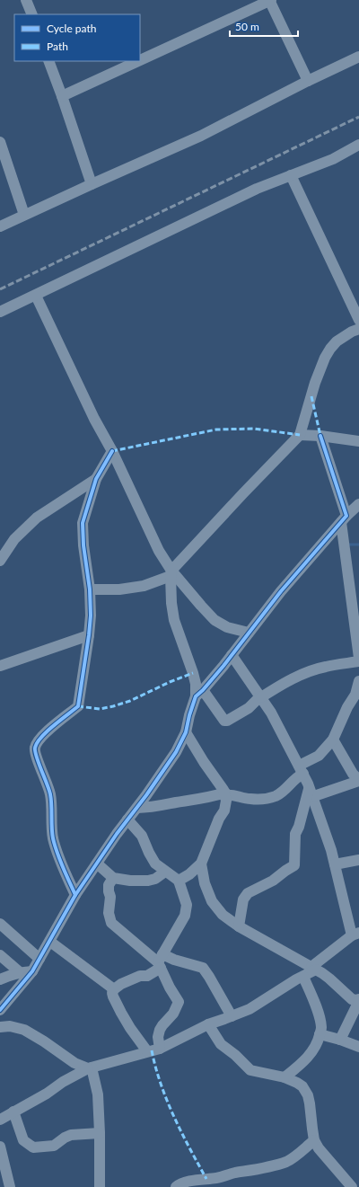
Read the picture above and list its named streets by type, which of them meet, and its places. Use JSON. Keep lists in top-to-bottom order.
{
  "legend": ["Cycle path", "Path"],
  "scale_bar": "50 m"
}
